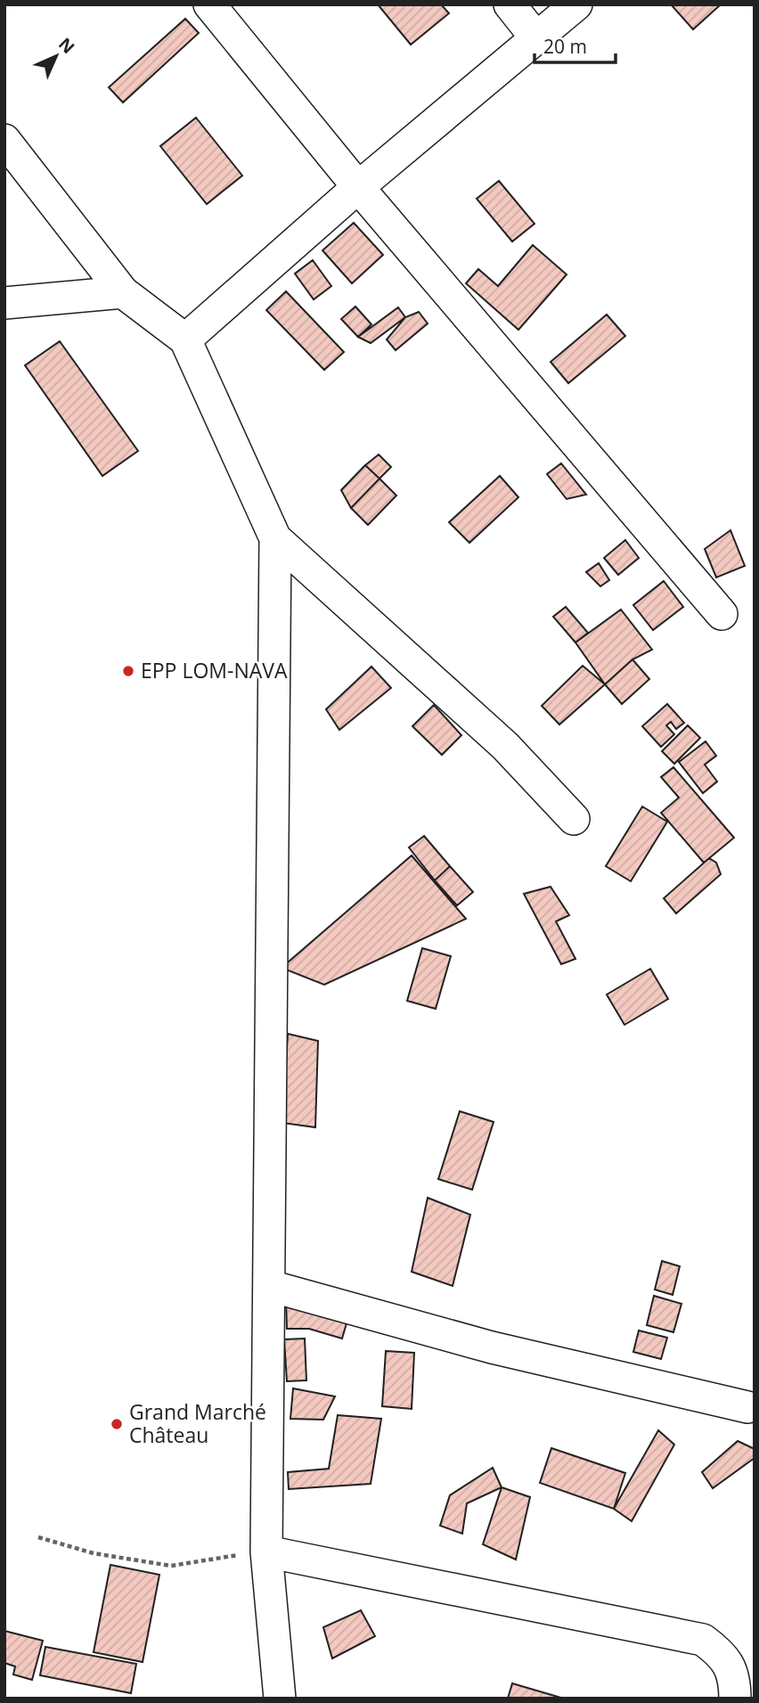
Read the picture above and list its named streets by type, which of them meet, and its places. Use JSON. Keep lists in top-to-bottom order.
{
  "places": ["EPP LOM-NAVA", "Grand Marché Château"],
  "scale_bar": "20 m",
  "north": "top right"
}
